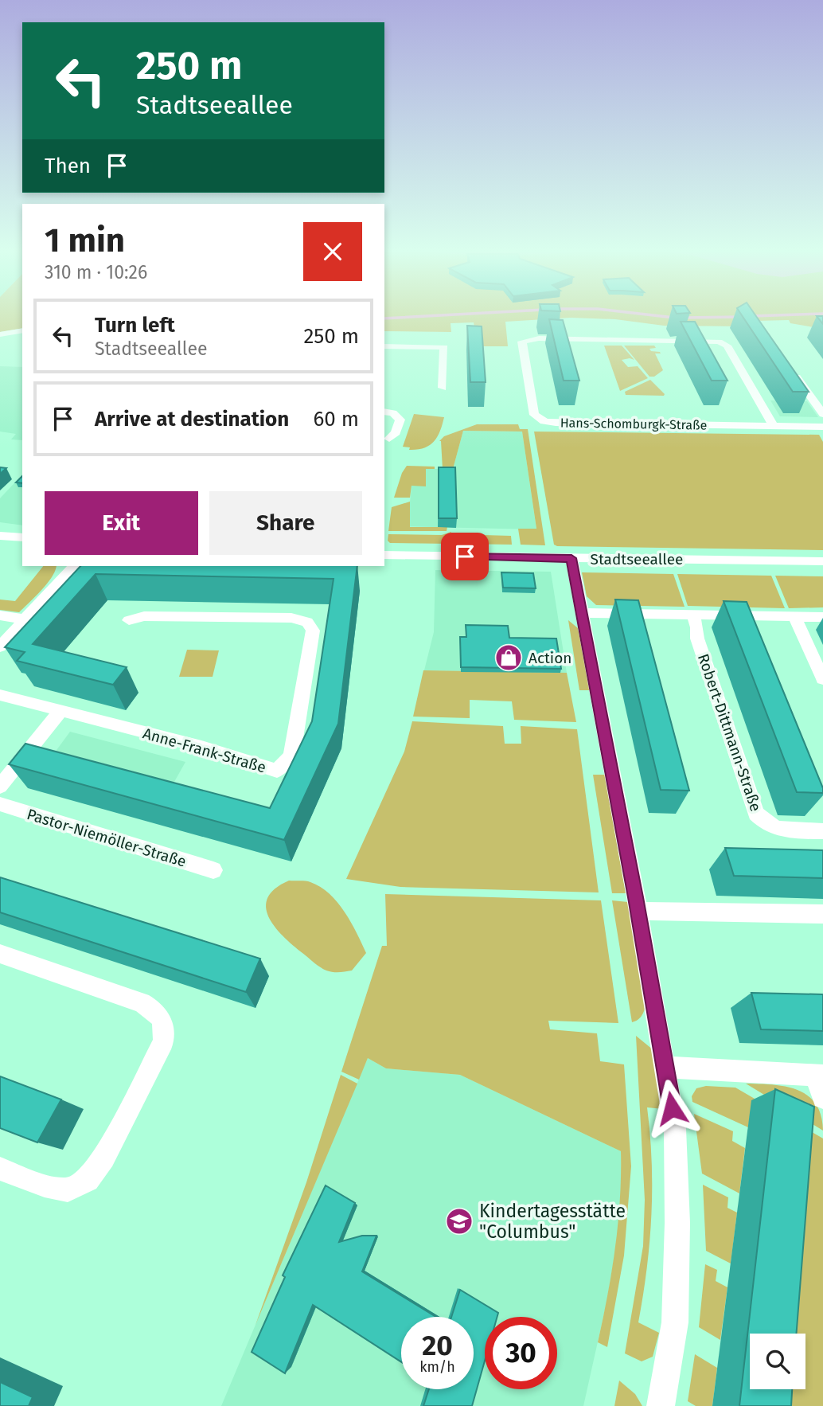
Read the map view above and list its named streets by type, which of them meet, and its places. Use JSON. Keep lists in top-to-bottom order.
{
  "streets": {
    "street": [
      "Hans-Schomburgk-Straße",
      "Stadtseeallee",
      "Robert-Dittmann-Straße",
      "Anne-Frank-Straße",
      "Pastor-Niemöller-Straße"
    ]
  },
  "places": {
    "shop": ["Action"],
    "school or university": ["Kindertagesstätte \"Columbus\""]
  },
  "page": {
    "turn": ["250 m", "Stadtseeallee"],
    "then": "Then",
    "heading": ["1 min", "310 m · 10:26"],
    "list": [
      {
        "name": "Turn left",
        "note": "Stadtseeallee",
        "value": "250 m"
      },
      {
        "name": "Arrive at destination",
        "value": "60 m"
      }
    ],
    "buttons": ["Exit", "Share"],
    "speed": "20 km/h",
    "limit": "30"
  }
}
